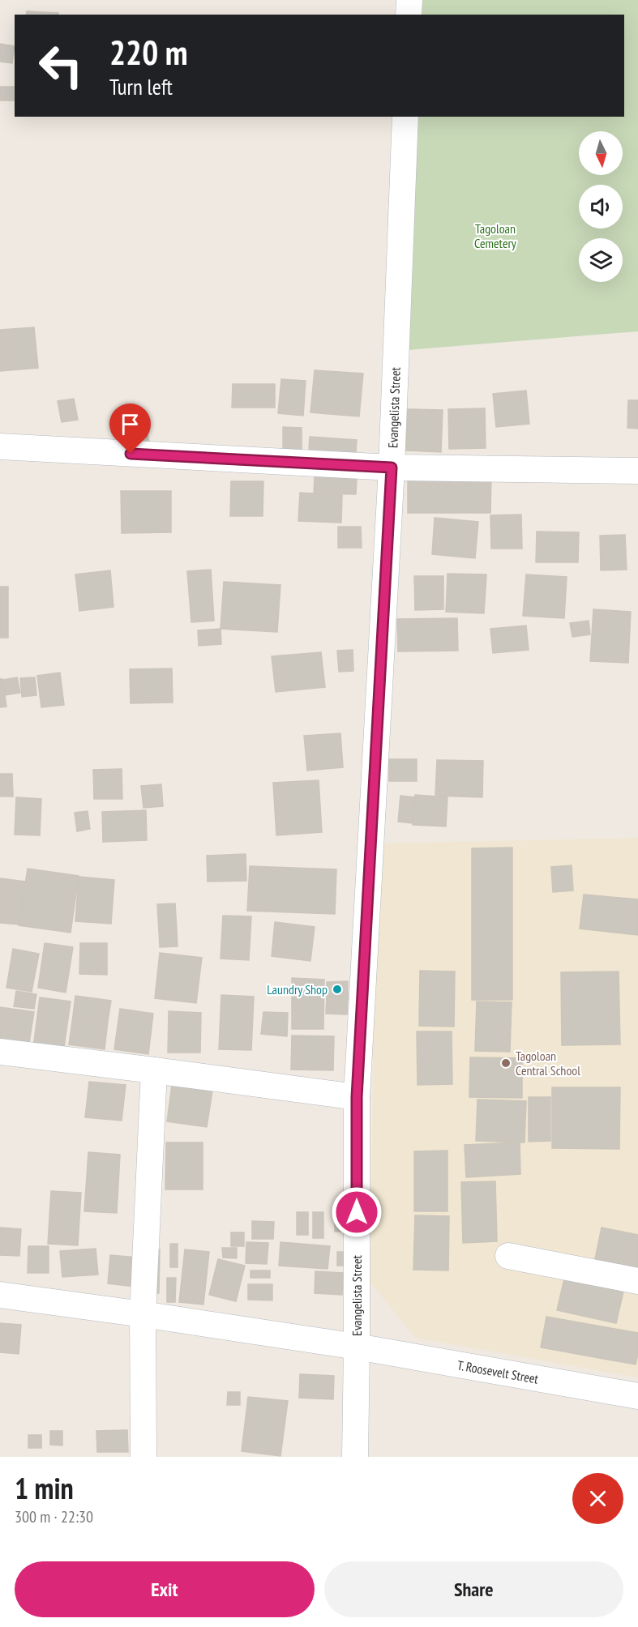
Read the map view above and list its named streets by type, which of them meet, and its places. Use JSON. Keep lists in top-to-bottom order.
{
  "streets": {
    "street": ["Evangelista Street", "T. Roosevelt Street"]
  },
  "crossings": [
    ["Evangelista Street", "T. Roosevelt Street"]
  ],
  "parks": ["Tagoloan Cemetery"],
  "places": ["Laundry Shop", "Tagoloan Central School"],
  "north": "bottom",
  "page": {
    "turn": ["220 m", "Turn left"],
    "heading": ["1 min", "300 m · 22:30"],
    "buttons": ["Exit", "Share"]
  }
}
